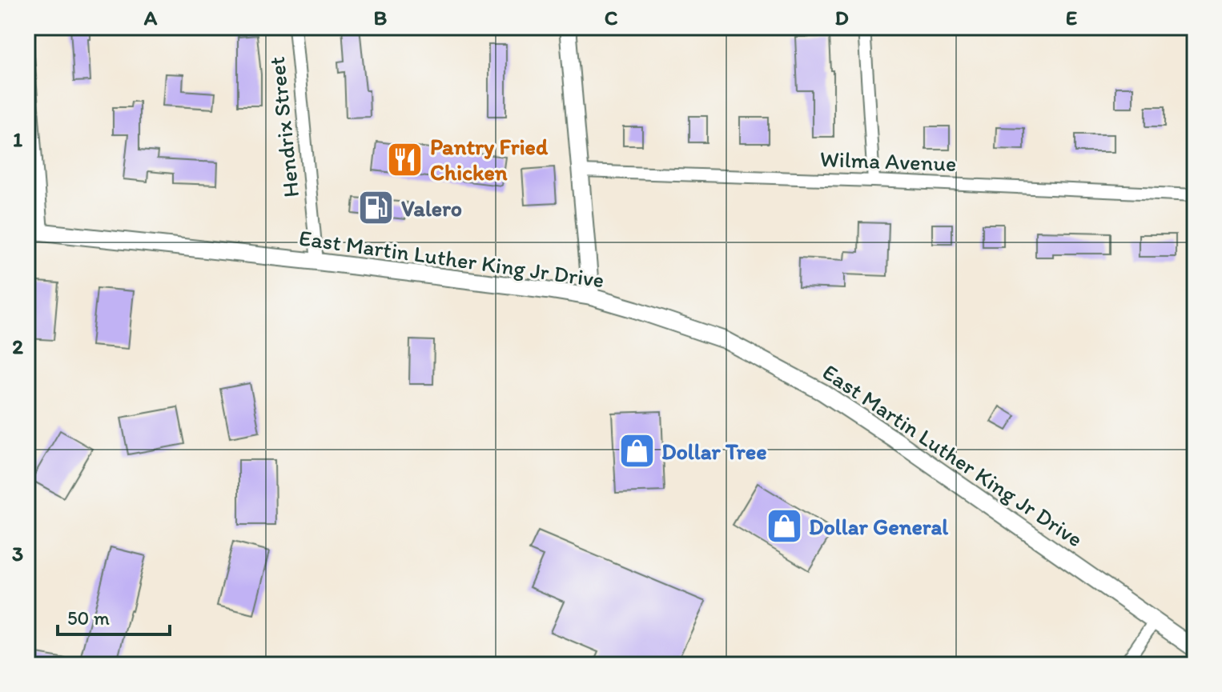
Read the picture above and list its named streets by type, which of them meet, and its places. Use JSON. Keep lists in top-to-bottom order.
{
  "streets": {
    "main road": ["East Martin Luther King Jr Drive"],
    "street": ["Hendrix Street", "Wilma Avenue"]
  },
  "crossings": [
    ["Hendrix Street", "East Martin Luther King Jr Drive"]
  ],
  "places": {
    "restaurant": ["Pantry Fried Chicken"],
    "fuel station": ["Valero"],
    "shop": ["Dollar Tree", "Dollar General"]
  },
  "scale_bar": "50 m",
  "grid": {
    "columns": [
      "A",
      "B",
      "C",
      "D",
      "E"
    ],
    "rows": ["1", "2", "3"]
  }
}
